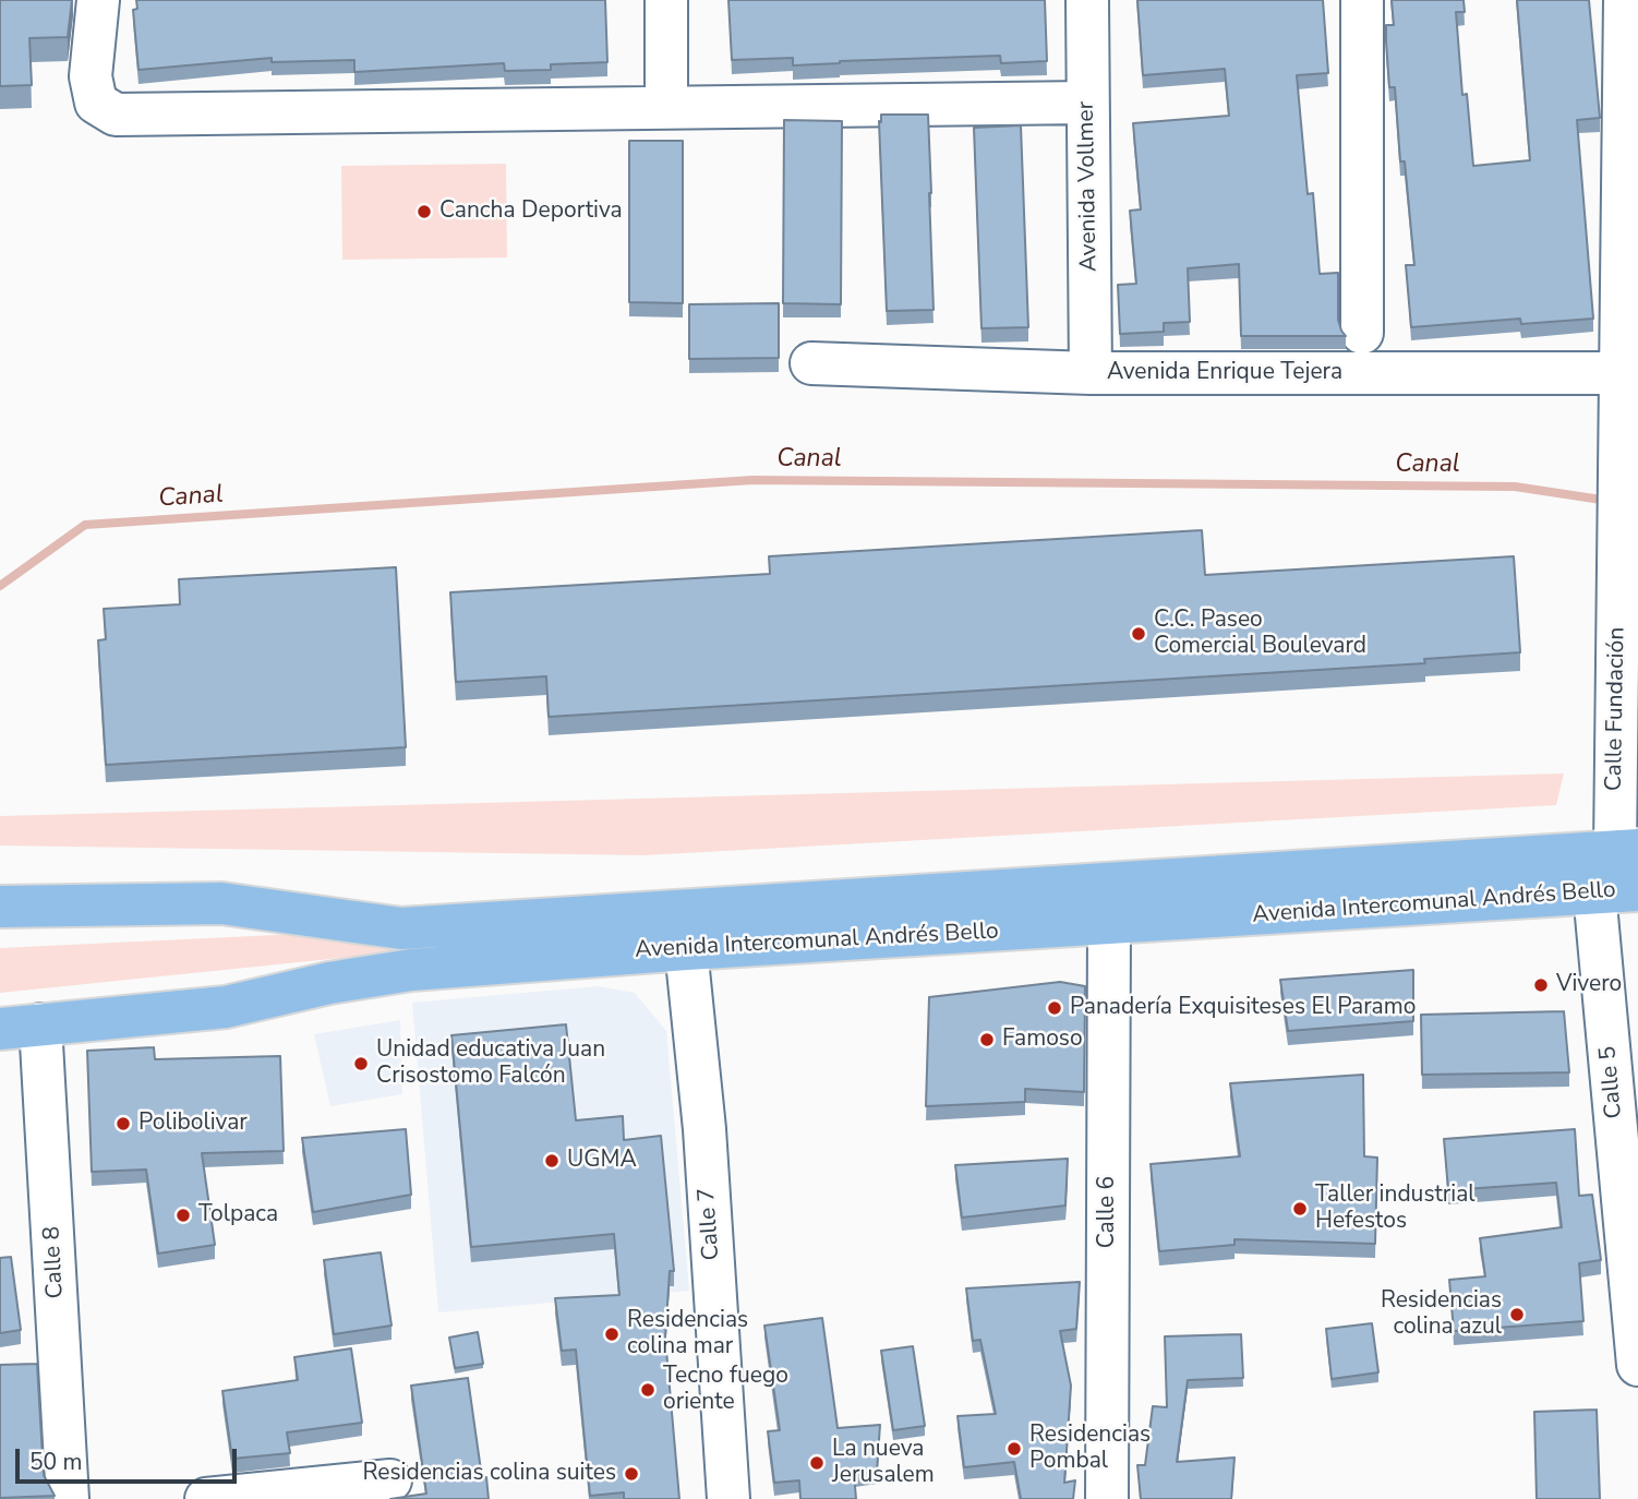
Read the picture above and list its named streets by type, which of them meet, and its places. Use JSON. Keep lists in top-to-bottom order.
{
  "streets": {
    "main road": ["Avenida Intercomunal Andrés Bello"],
    "street": [
      "Avenida Vollmer",
      "Avenida Enrique Tejera",
      "Calle Fundación",
      "Calle 5",
      "Calle 6",
      "Calle 7",
      "Calle 8"
    ]
  },
  "crossings": [
    ["Avenida Vollmer", "Avenida Enrique Tejera"],
    ["Avenida Enrique Tejera", "Calle Fundación"],
    ["Calle Fundación", "Avenida Intercomunal Andrés Bello"],
    ["Avenida Intercomunal Andrés Bello", "Calle 5"],
    ["Avenida Intercomunal Andrés Bello", "Calle 6"],
    ["Avenida Intercomunal Andrés Bello", "Calle 7"],
    ["Avenida Intercomunal Andrés Bello", "Calle 8"]
  ],
  "water": ["Canal"],
  "places": [
    "Cancha Deportiva",
    "C.C. Paseo Comercial Boulevard",
    "Vivero",
    "Panadería Exquisiteses El Paramo",
    "Famoso",
    "Unidad educativa Juan Crisostomo Falcón",
    "Polibolivar",
    "UGMA",
    "Taller industrial Hefestos",
    "Tolpaca",
    "Residencias colina azul",
    "Residencias colina mar",
    "Tecno fuego oriente",
    "Residencias Pombal",
    "La nueva Jerusalem",
    "Residencias colina suites"
  ],
  "scale_bar": "50 m"
}
